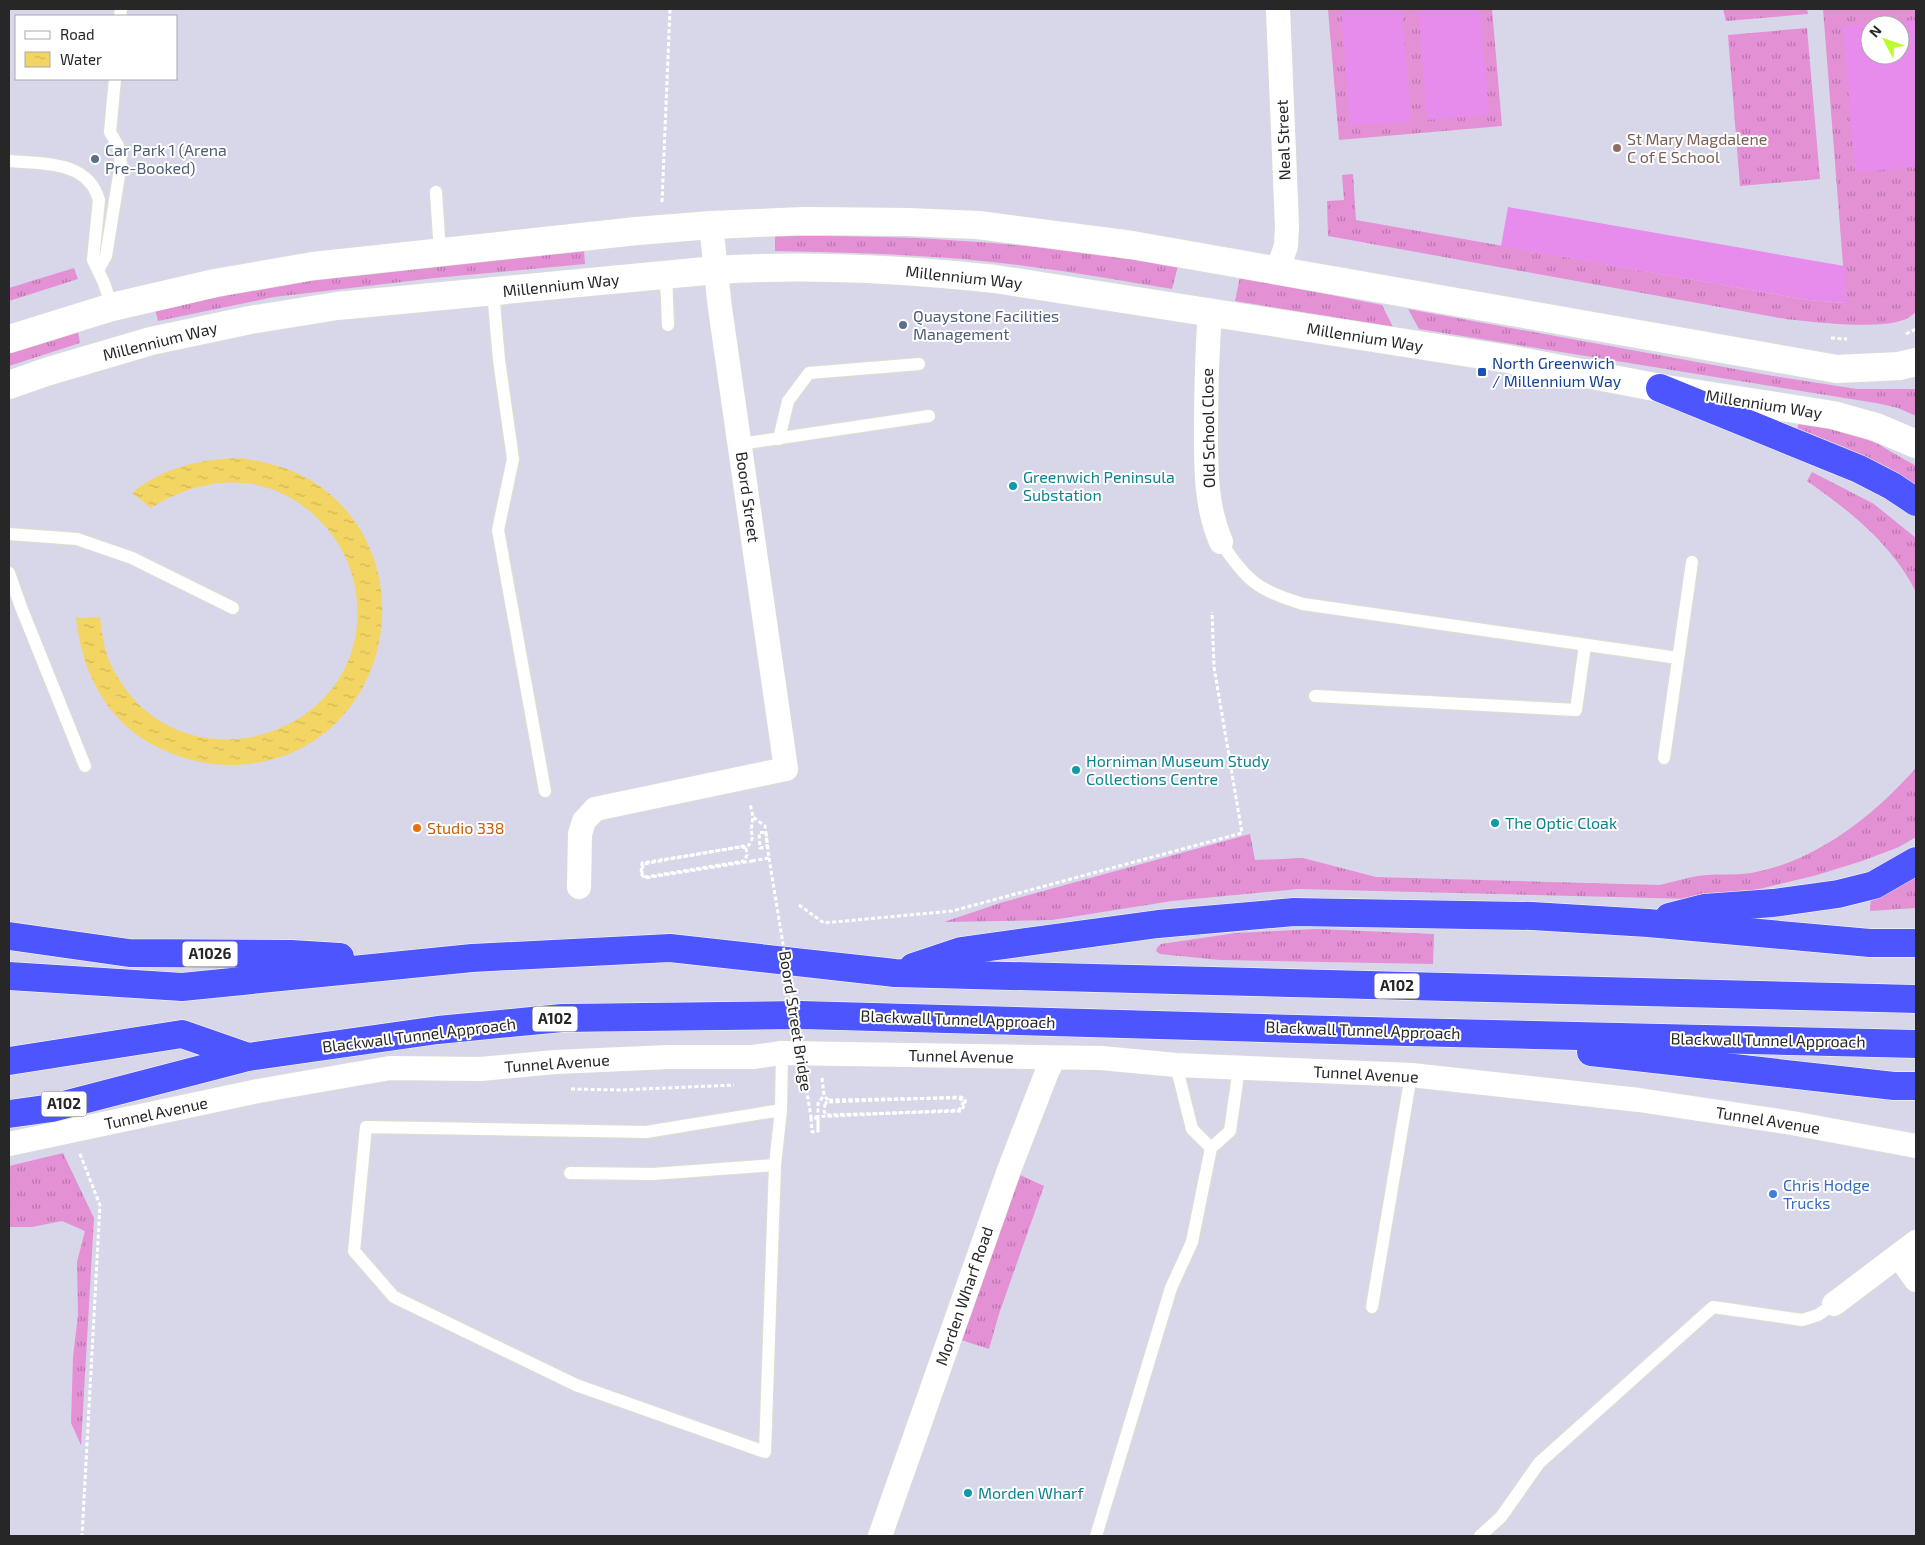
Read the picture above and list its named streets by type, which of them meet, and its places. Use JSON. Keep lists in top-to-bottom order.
{
  "streets": {
    "highway": ["A1026", "A102", "Blackwall Tunnel Approach"],
    "street": [
      "Neal Street",
      "Millennium Way",
      "Old School Close",
      "Boord Street",
      "Tunnel Avenue",
      "Morden Wharf Road"
    ],
    "path": ["Boord Street Bridge"]
  },
  "crossings": [
    ["Millennium Way", "Old School Close"],
    ["Millennium Way", "Boord Street"],
    ["A1026", "A102"],
    ["Tunnel Avenue", "Morden Wharf Road"]
  ],
  "places": {
    "other": [
      "St Mary Magdalene C of E School",
      "Car Park 1 (Arena Pre-Booked)",
      "Quaystone Facilities Management",
      "Greenwich Peninsula Substation",
      "Horniman Museum Study Collections Centre",
      "The Optic Cloak",
      "Studio 338",
      "Chris Hodge Trucks",
      "Morden Wharf"
    ],
    "transit": ["North Greenwich / Millennium Way"]
  },
  "legend": ["Road", "Water"],
  "north": "top left"
}
